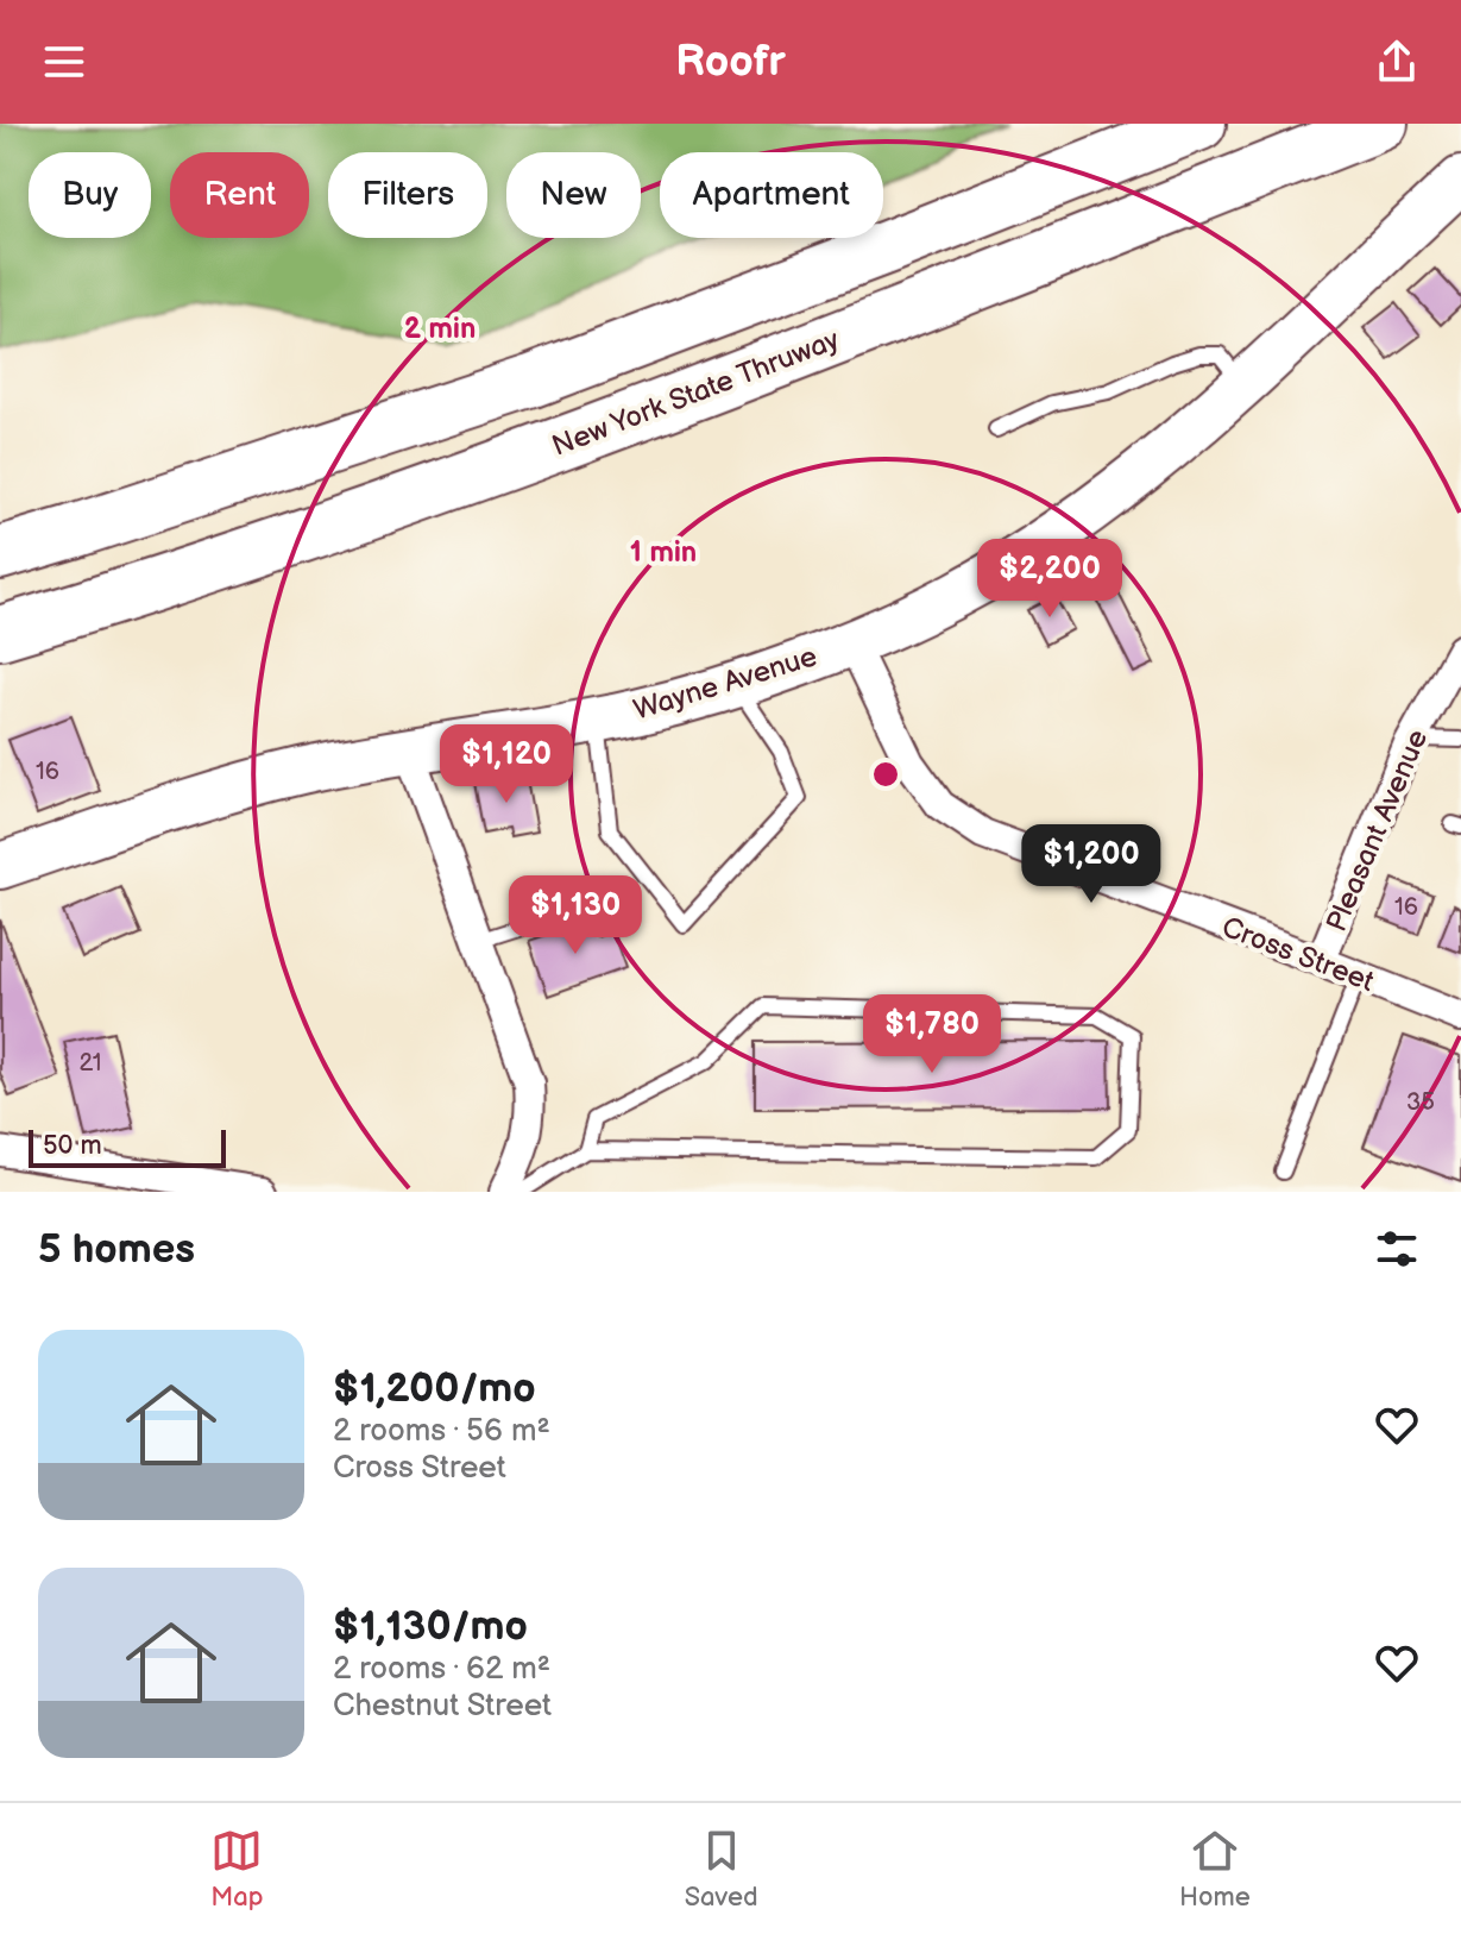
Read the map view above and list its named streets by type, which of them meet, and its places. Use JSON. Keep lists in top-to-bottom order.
{
  "streets": {
    "highway": ["New York State Thruway"],
    "main road": ["Wayne Avenue"],
    "street": ["Pleasant Avenue", "Cross Street"]
  },
  "crossings": [
    ["Wayne Avenue", "Cross Street"],
    ["Pleasant Avenue", "Cross Street"]
  ],
  "house_numbers": [
    "16",
    "16",
    "21",
    "35"
  ],
  "scale_bar": "50 m",
  "page": {
    "header": "Roofr",
    "chip": [
      "Buy",
      "Rent",
      "Filters",
      "New",
      "Apartment"
    ],
    "price": [
      "$2,200",
      "$1,120",
      "$1,200",
      "$1,130",
      "$1,780"
    ],
    "scale": "50 m",
    "heading": "5 homes",
    "list": [
      {
        "name": "$1,200/mo",
        "note": "2 rooms · 56 m² · Cross Street"
      },
      {
        "name": "$1,130/mo",
        "note": "2 rooms · 62 m² · Chestnut Street"
      }
    ],
    "tabs": ["Map", "Saved", "Home"]
  },
  "rings": ["2 min", "1 min"]
}
